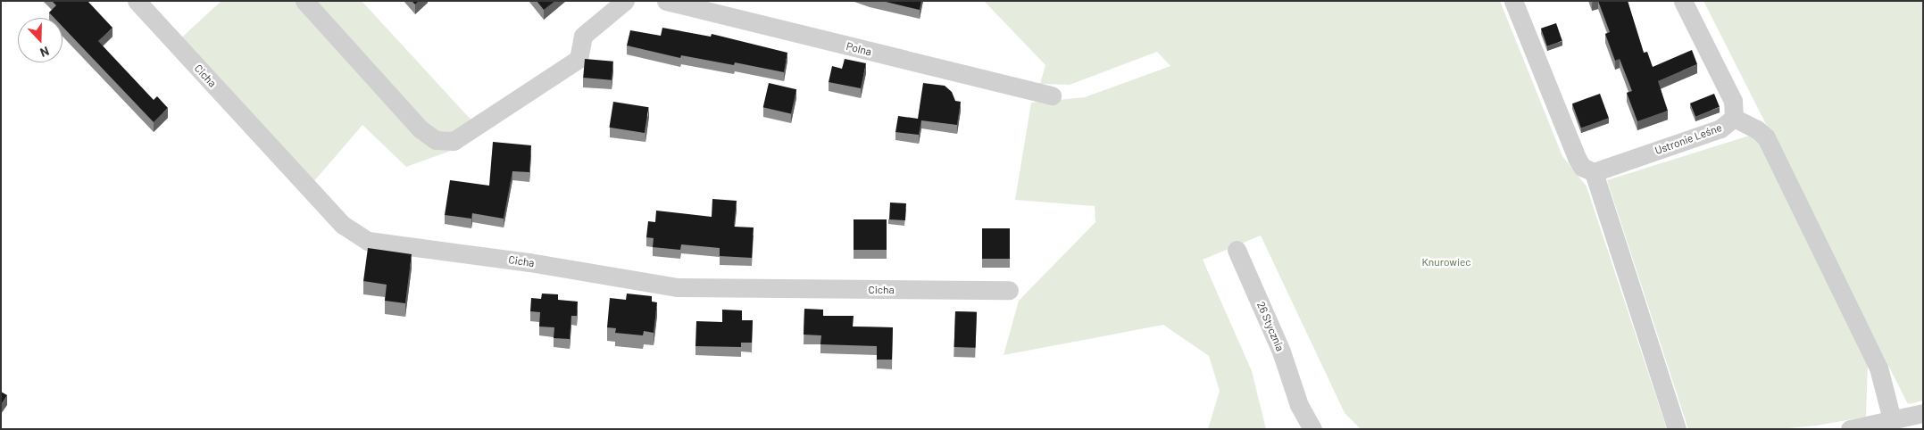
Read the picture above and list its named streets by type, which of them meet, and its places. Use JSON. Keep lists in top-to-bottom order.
{
  "streets": {
    "street": [
      "Polna",
      "Cicha",
      "Ustronie Leśne",
      "26 Stycznia"
    ]
  },
  "parks": ["Knurowiec"],
  "north": "bottom"
}
